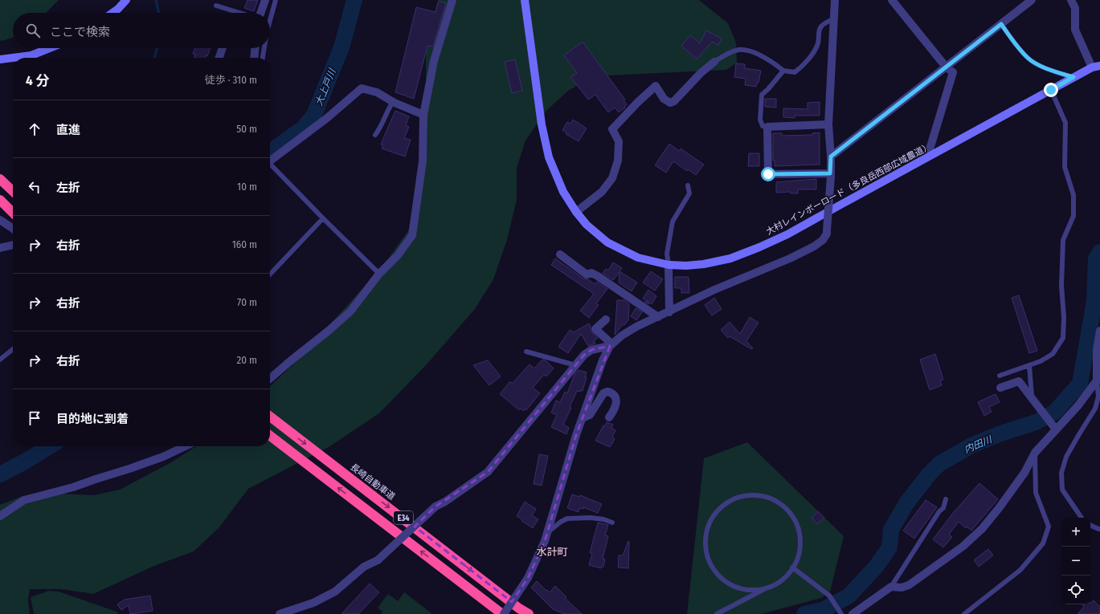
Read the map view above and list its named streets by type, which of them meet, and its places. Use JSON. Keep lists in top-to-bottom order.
{
  "streets": {
    "highway": ["長崎自動車道", "E34"],
    "street": ["大村レインボーロード（多良岳西部広域農道）"]
  },
  "districts": ["水計町"],
  "water": ["大上戸川", "内田川"],
  "page": {
    "search": "ここで検索",
    "heading": ["4 分", "徒歩 · 310 m"],
    "list": [
      ["直進", "50 m"],
      ["左折", "10 m"],
      ["右折", "160 m"],
      ["右折", "70 m"],
      ["右折", "20 m"],
      "目的地に到着"
    ],
    "map_buttons": ["+", "−"]
  }
}
